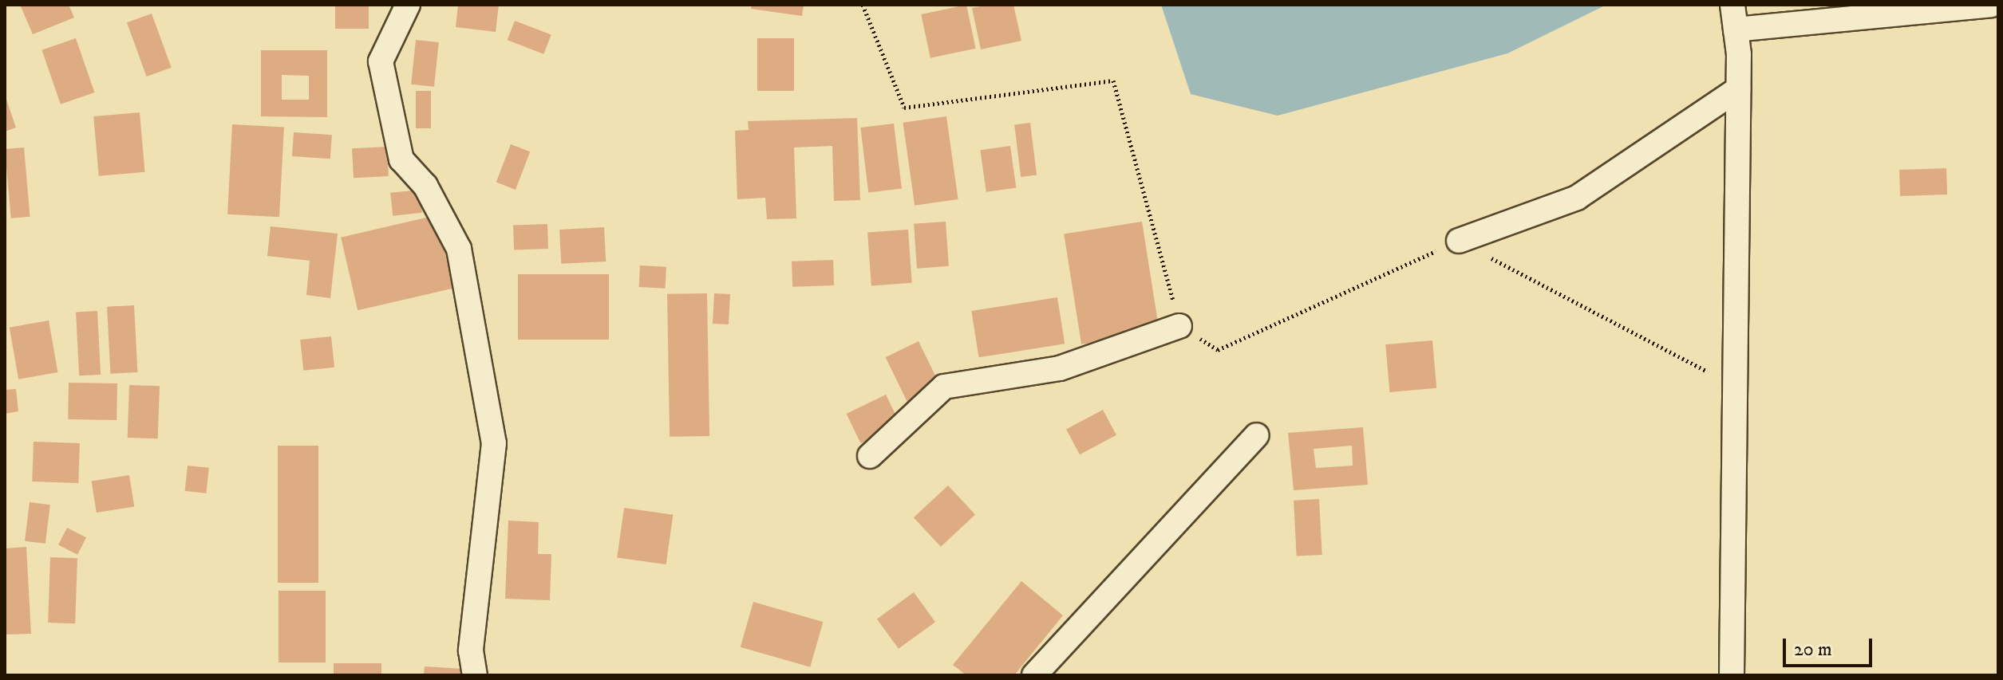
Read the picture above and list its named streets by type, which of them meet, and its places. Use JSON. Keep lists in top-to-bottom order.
{
  "scale_bar": "20 m"
}
